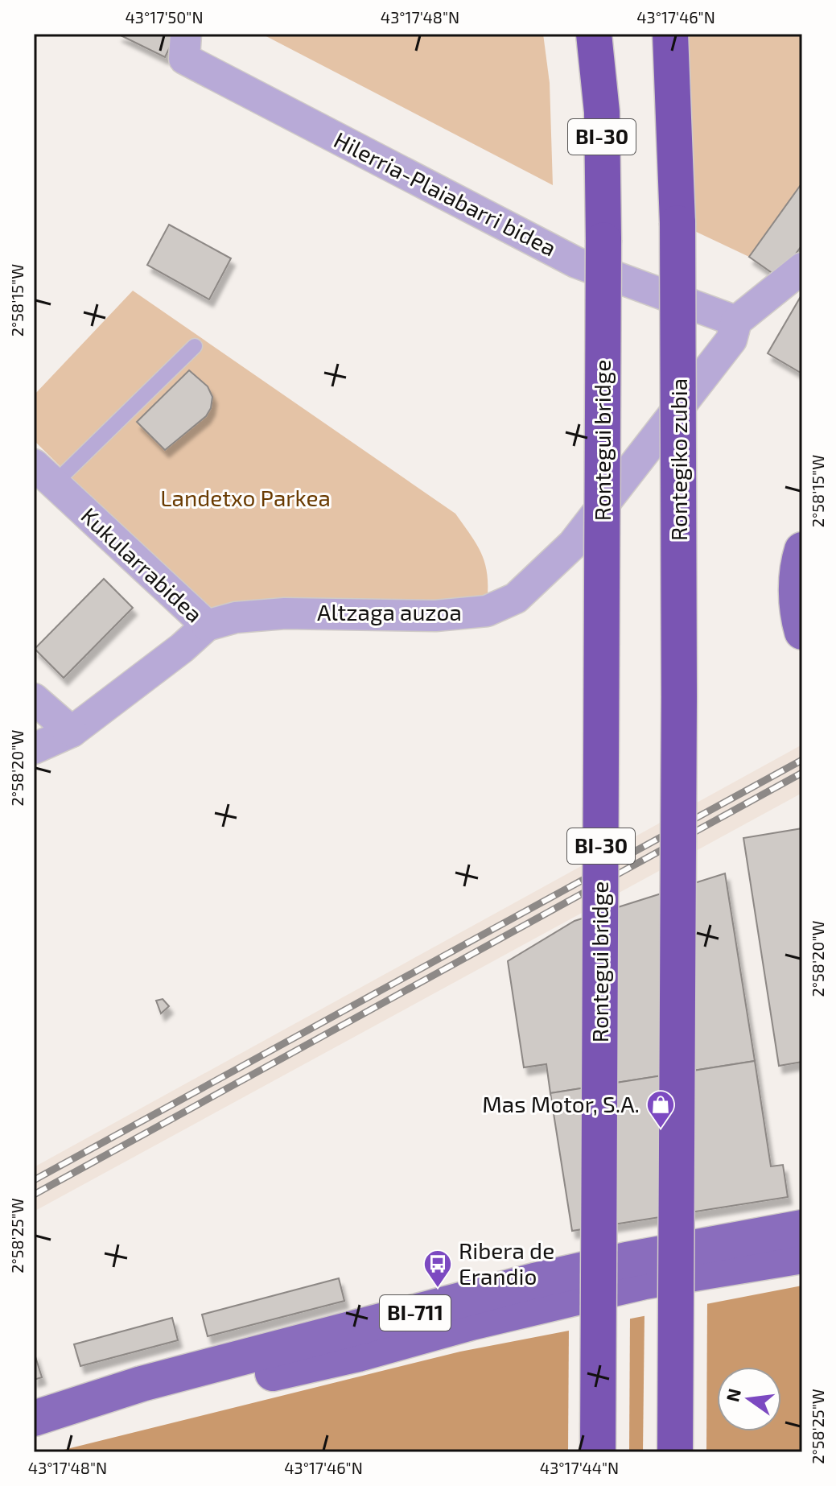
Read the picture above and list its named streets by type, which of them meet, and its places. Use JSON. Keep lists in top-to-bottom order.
{
  "streets": {
    "highway": ["BI-30", "Rontegui bridge", "Rontegiko zubia"],
    "main road": ["BI-711"],
    "street": ["Hilerria-Plaiabarri bidea", "Kukularrabidea", "Altzaga auzoa"]
  },
  "crossings": [
    ["Hilerria-Plaiabarri bidea", "Altzaga auzoa"],
    ["Kukularrabidea", "Altzaga auzoa"]
  ],
  "parks": ["Landetxo Parkea"],
  "places": {
    "shop": ["Mas Motor, S.A."],
    "bus stop": ["Ribera de Erandio"]
  },
  "north": "left",
  "coordinates": [
    "43°17'50\"N",
    "43°17'48\"N",
    "43°17'46\"N",
    "2°58'15\"W",
    "2°58'20\"W",
    "2°58'25\"W",
    "43°17'44\"N"
  ]
}
